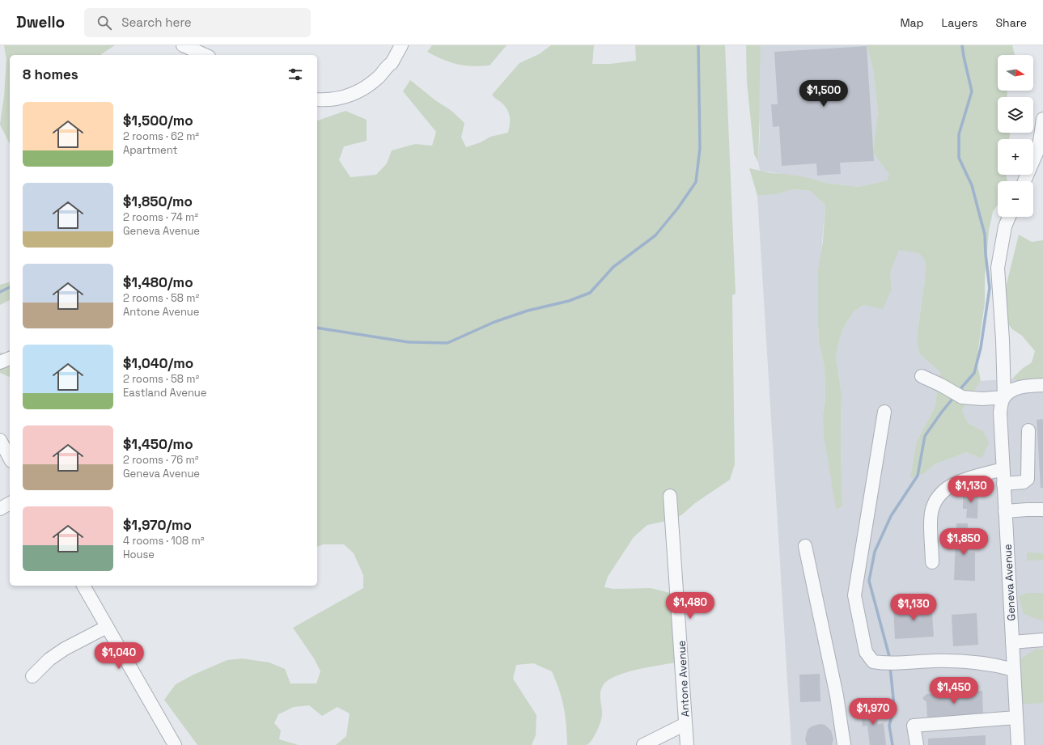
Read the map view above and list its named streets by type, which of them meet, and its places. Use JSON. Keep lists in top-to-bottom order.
{
  "streets": {
    "street": ["Geneva Avenue", "Antone Avenue"]
  },
  "north": "right",
  "page": {
    "header": "Dwello",
    "search": "Search here",
    "nav": ["Map", "Layers", "Share"],
    "map_buttons": ["+", "−"],
    "heading": "8 homes",
    "price": [
      "$1,500",
      "$1,130",
      "$1,850",
      "$1,480",
      "$1,130",
      "$1,040",
      "$1,450",
      "$1,970"
    ],
    "list": [
      {
        "name": "$1,500/mo",
        "note": "2 rooms · 62 m² · Apartment"
      },
      {
        "name": "$1,850/mo",
        "note": "2 rooms · 74 m² · Geneva Avenue"
      },
      {
        "name": "$1,480/mo",
        "note": "2 rooms · 58 m² · Antone Avenue"
      },
      {
        "name": "$1,040/mo",
        "note": "2 rooms · 58 m² · Eastland Avenue"
      },
      {
        "name": "$1,450/mo",
        "note": "2 rooms · 76 m² · Geneva Avenue"
      },
      {
        "name": "$1,970/mo",
        "note": "4 rooms · 108 m² · House"
      }
    ]
  }
}
